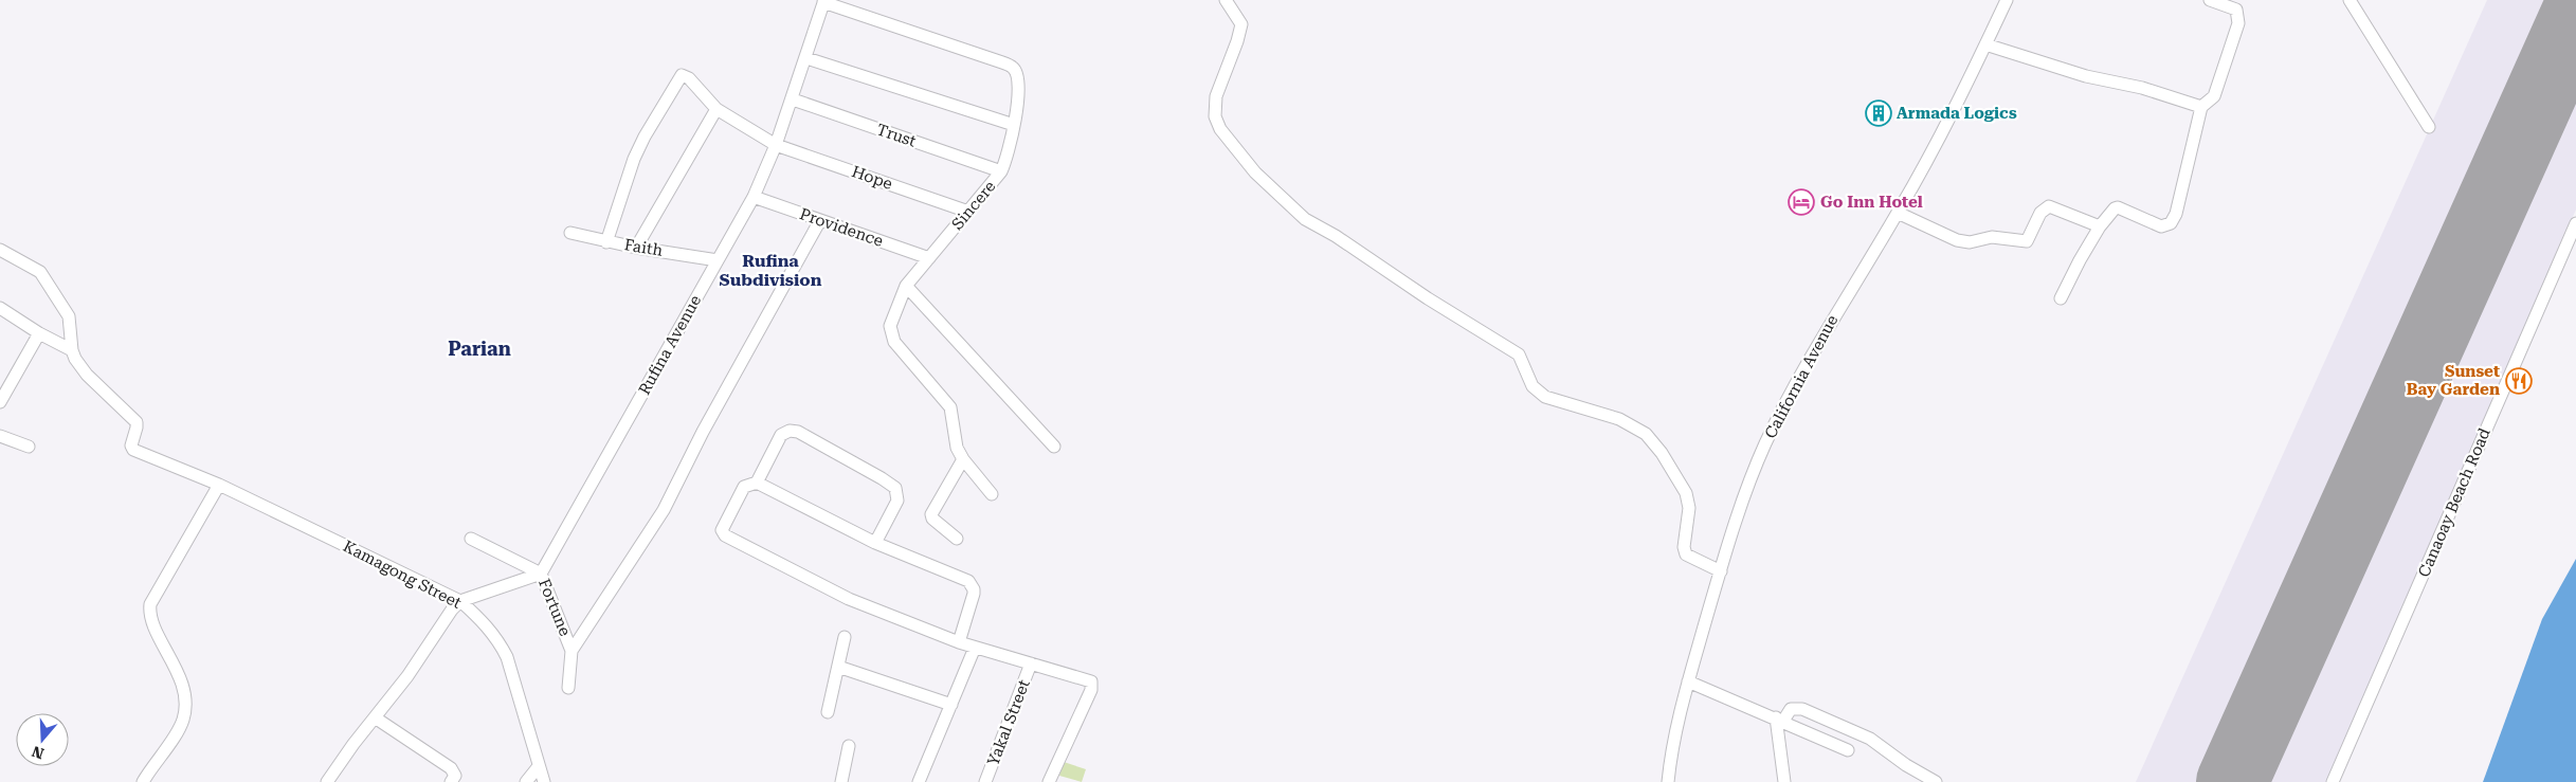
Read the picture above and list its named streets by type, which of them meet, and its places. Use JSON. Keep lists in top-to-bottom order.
{
  "streets": {
    "street": [
      "Trust",
      "Hope",
      "Sincere",
      "Providence",
      "Faith",
      "Rufina Avenue",
      "California Avenue",
      "Canaoay Beach Road",
      "Kamagong Street",
      "Fortune",
      "Yakal Street"
    ]
  },
  "crossings": [
    ["Trust", "Sincere"],
    ["Trust", "Rufina Avenue"],
    ["Hope", "Sincere"],
    ["Hope", "Faith"],
    ["Hope", "Rufina Avenue"],
    ["Sincere", "Providence"],
    ["Sincere", "Rufina Avenue"],
    ["Providence", "Rufina Avenue"],
    ["Faith", "Rufina Avenue"],
    ["Rufina Avenue", "Fortune"]
  ],
  "districts": ["Rufina Subdivision", "Parian"],
  "places": {
    "building": ["Armada Logics"],
    "hotel": ["Go Inn Hotel"],
    "restaurant": ["Sunset Bay Garden"]
  },
  "north": "bottom"
}
